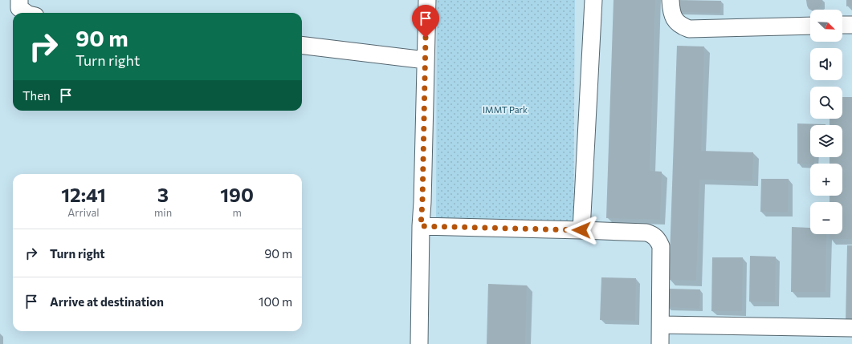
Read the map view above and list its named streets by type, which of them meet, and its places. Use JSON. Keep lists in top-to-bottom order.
{
  "parks": ["IMMT Park"],
  "north": "bottom right",
  "page": {
    "map_buttons": ["+", "−"],
    "turn": ["90 m", "Turn right"],
    "then": "Then",
    "eta": [
      "12:41",
      "Arrival",
      "3",
      "min",
      "190",
      "m"
    ],
    "list": [
      {
        "name": "Turn right",
        "value": "90 m"
      },
      {
        "name": "Arrive at destination",
        "value": "100 m"
      }
    ]
  }
}
